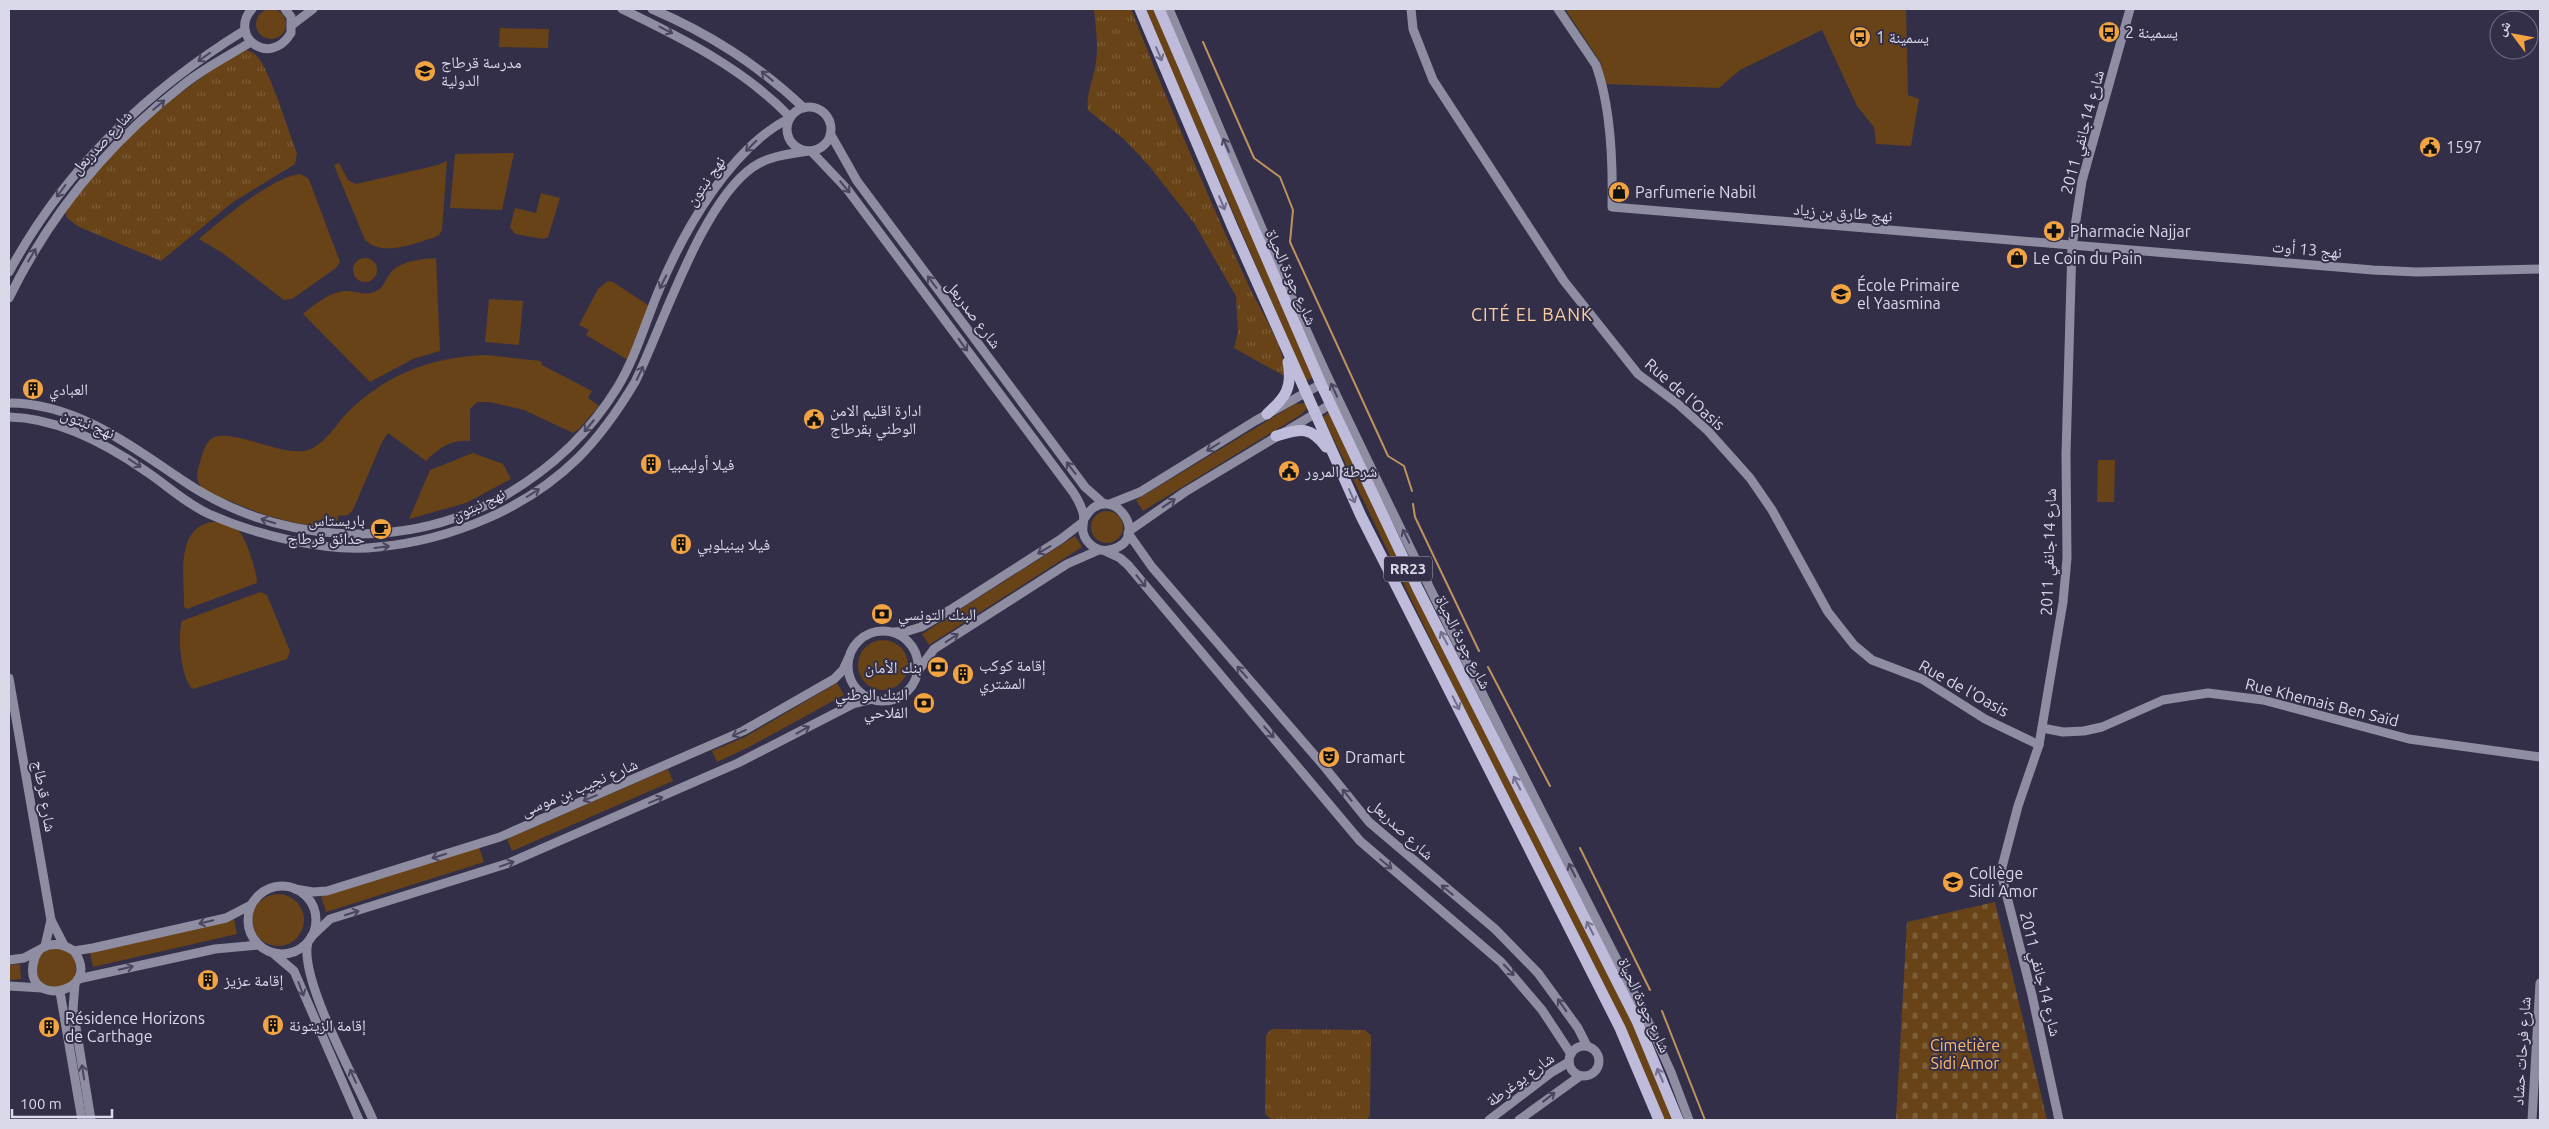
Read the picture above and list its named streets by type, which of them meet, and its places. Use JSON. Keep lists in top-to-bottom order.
{
  "streets": {
    "highway": ["شارع جودة الحياة", "RR23"],
    "street": [
      "شارع 14جانفي 2011",
      "شارع صدربعل",
      "نهج نبتون",
      "نهج طارق بن زياد",
      "نهج 13 أوت",
      "Rue de l'Oasis",
      "Rue Khemais Ben Saïd",
      "شارع نجيب بن موسى",
      "شارع قرطاج",
      "شارع فرحات حشاد",
      "شارع يوغرطة"
    ]
  },
  "crossings": [
    ["شارع 14جانفي 2011", "نهج طارق بن زياد"],
    ["شارع 14جانفي 2011", "نهج 13 أوت"],
    ["شارع 14جانفي 2011", "Rue de l'Oasis"],
    ["شارع 14جانفي 2011", "Rue Khemais Ben Saïd"],
    ["شارع صدربعل", "نهج نبتون"],
    ["شارع صدربعل", "شارع يوغرطة"],
    ["نهج طارق بن زياد", "نهج 13 أوت"]
  ],
  "districts": ["CITÉ EL BANK"],
  "parks": ["Cimetière Sidi Amor"],
  "places": {
    "bus stop": ["يسمينة 2", "يسمينة 1"],
    "school or university": ["مدرسة قرطاج الدولية", "École Primaire el Yaasmina", "Collège Sidi Amor"],
    "public building": ["1597", "ادارة اقليم الامن الوطني بقرطاج", "شرطة المرور"],
    "shop": ["Parfumerie Nabil", "Le Coin du Pain"],
    "pharmacy": ["Pharmacie Najjar"],
    "building": [
      "العبادي",
      "فيلا أوليمبيا",
      "فيلا بينيلوبي",
      "إقامة كوكب المشتري",
      "إقامة عزيز",
      "إقامة الزيتونة",
      "Résidence Horizons de Carthage"
    ],
    "cafe": ["باريستاس حدائق قرطاج"],
    "bank": ["البنك التونسي", "بنك الأمان", "البنك الوطني الفلاحي"],
    "theatre": ["Dramart"]
  },
  "scale_bar": "100 m",
  "north": "top left"
}
